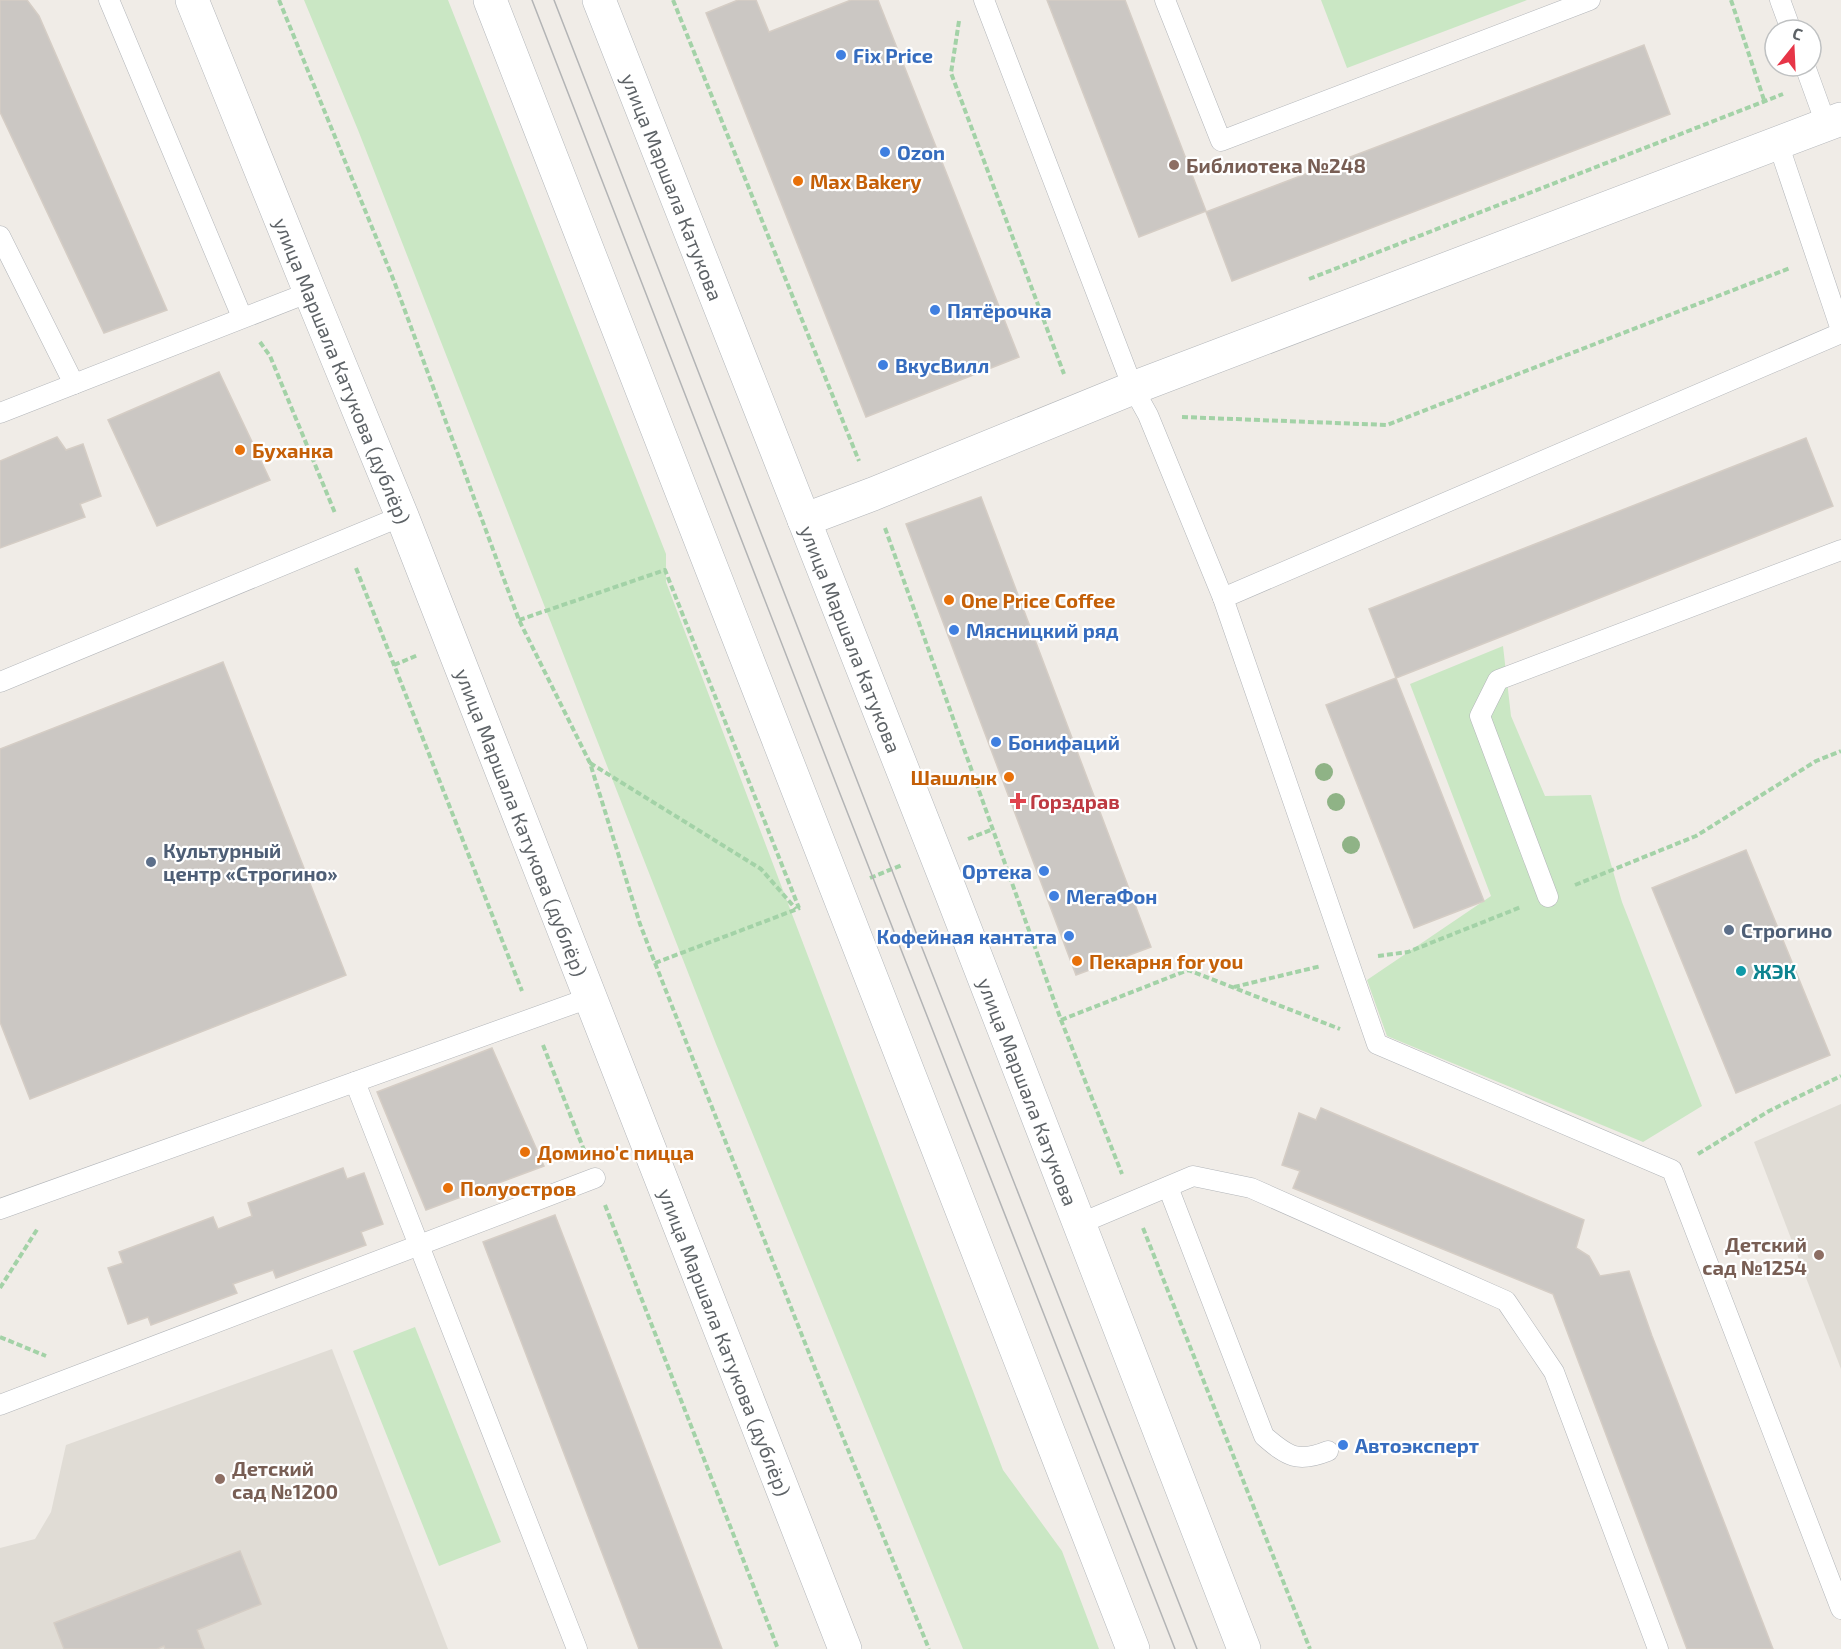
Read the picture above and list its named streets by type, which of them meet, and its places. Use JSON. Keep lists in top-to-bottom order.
{
  "streets": {
    "main road": ["улица Маршала Катукова", "улица Маршала Катукова (дублёр)"]
  },
  "places": {
    "other": [
      "Fix Price",
      "Ozon",
      "Библиотека №248",
      "Max Bakery",
      "Пятёрочка",
      "ВкусВилл",
      "Буханка",
      "One Price Coffee",
      "Мясницкий ряд",
      "Бонифаций",
      "Шашлык",
      "Культурный центр «Строгино»",
      "Ортека",
      "МегаФон",
      "Строгино",
      "Кофейная кантата",
      "Пекарня for you",
      "ЖЭК",
      "Домино'с пицца",
      "Полуостров",
      "Детский сад №1254",
      "Автоэксперт",
      "Детский сад №1200"
    ],
    "health": ["Горздрав"]
  },
  "north": "top"
}
